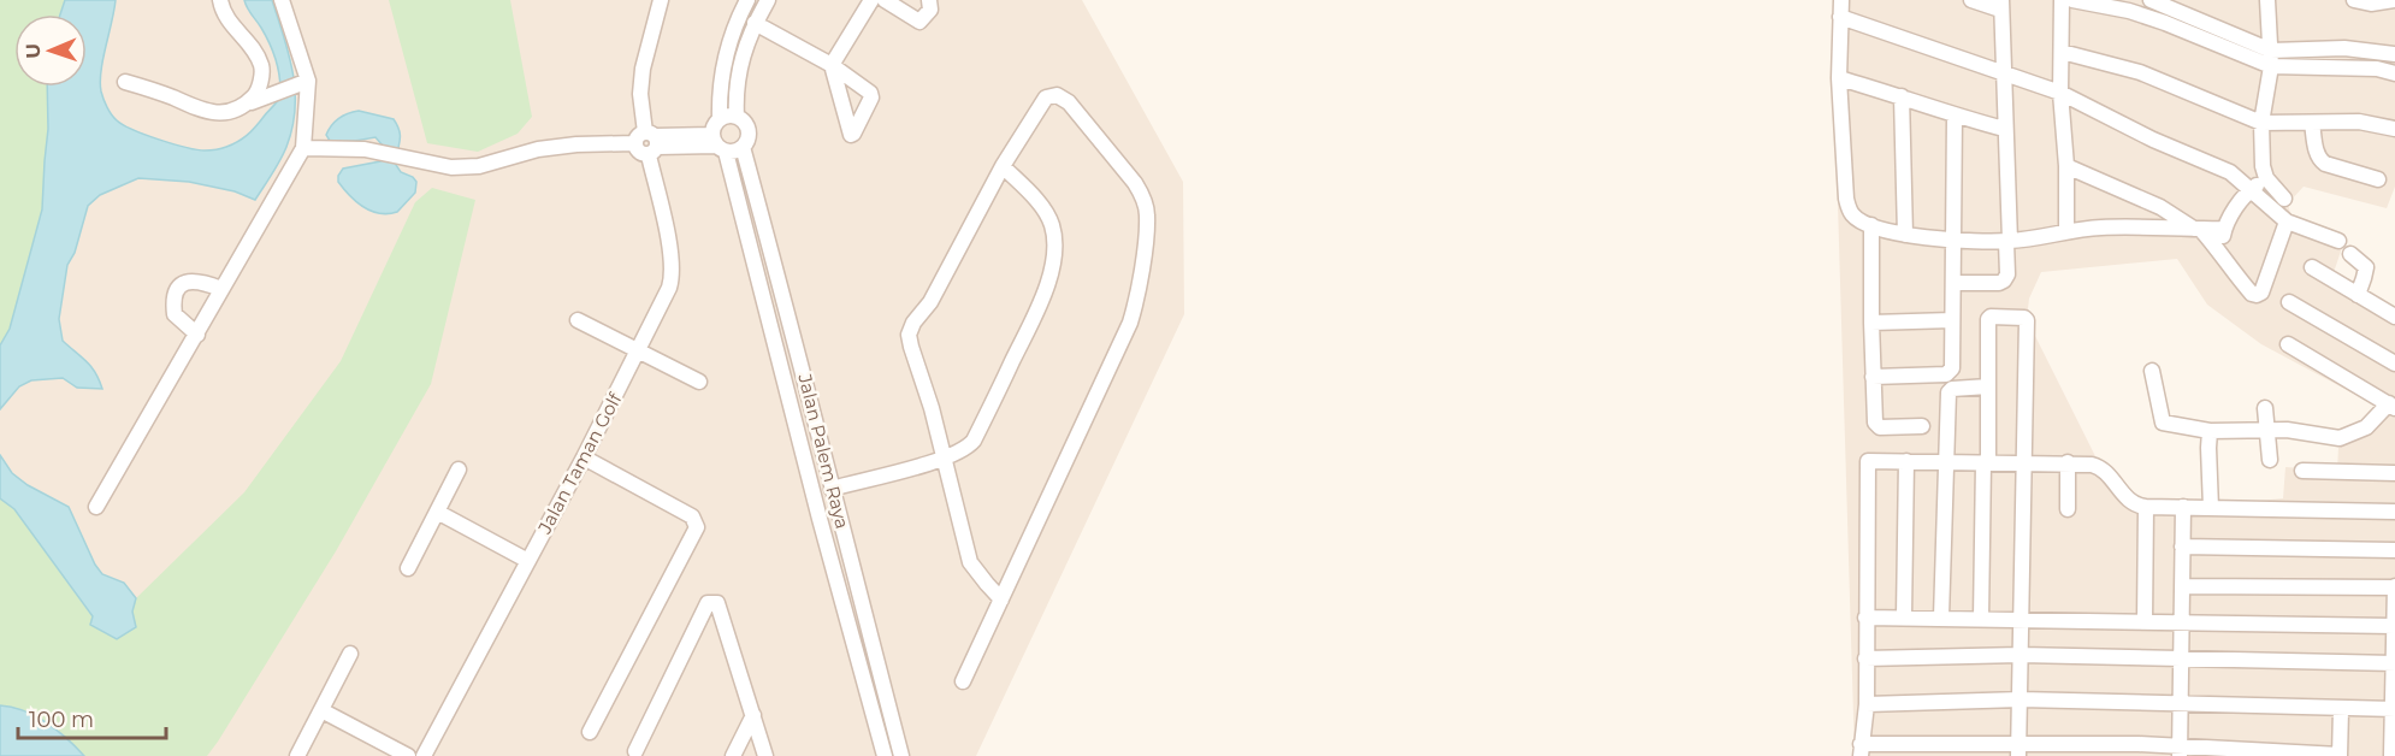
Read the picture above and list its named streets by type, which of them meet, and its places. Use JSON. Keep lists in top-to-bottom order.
{
  "streets": {
    "street": ["Jalan Palem Raya", "Jalan Taman Golf"]
  },
  "scale_bar": "100 m",
  "north": "left"
}
